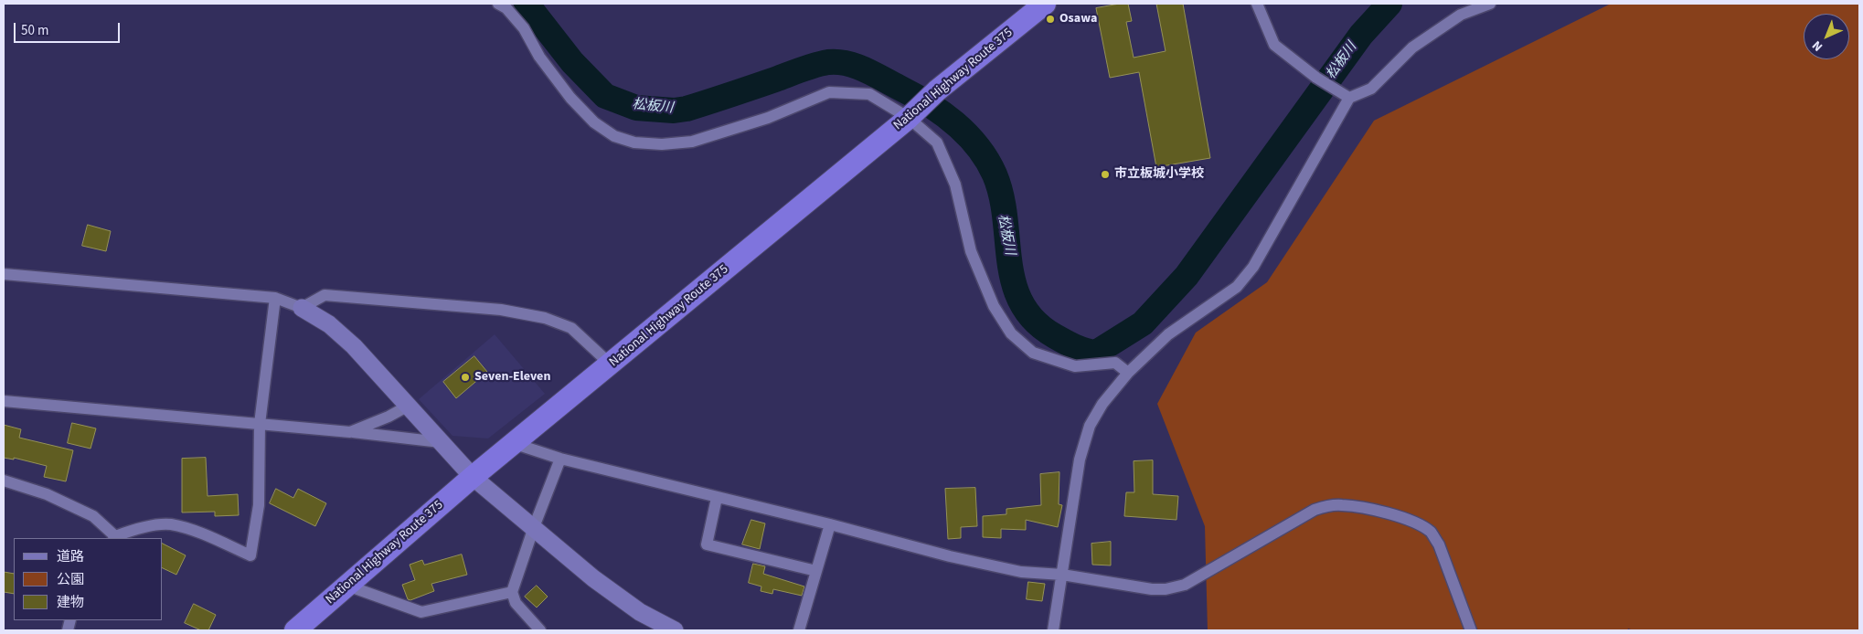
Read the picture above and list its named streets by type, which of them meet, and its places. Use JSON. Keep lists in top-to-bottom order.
{
  "streets": {
    "highway": ["National Highway Route 375"]
  },
  "water": ["松板川"],
  "places": ["Osawa", "市立板城小学校", "Seven-Eleven"],
  "legend": ["道路", "公園", "建物"],
  "scale_bar": "50 m",
  "north": "bottom left"
}
